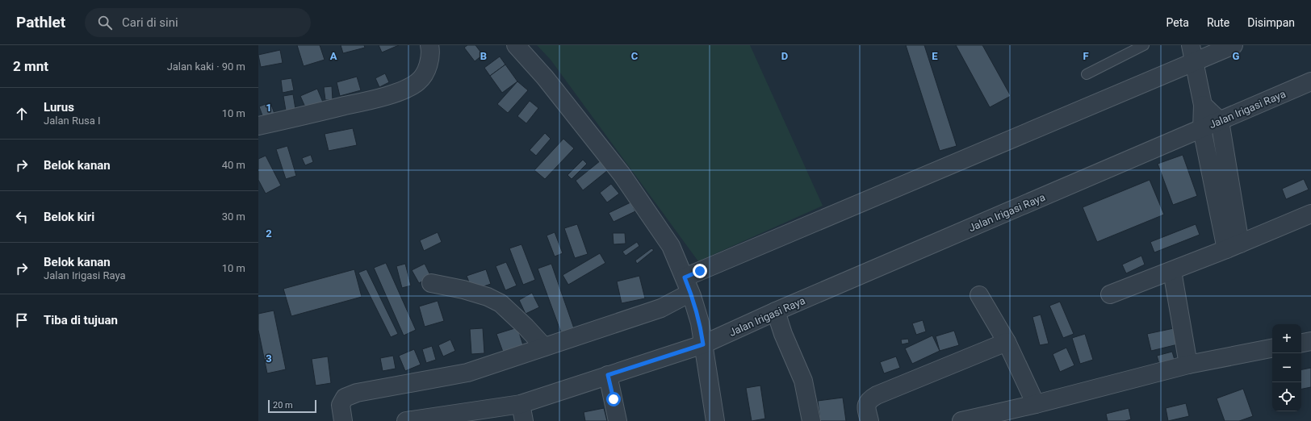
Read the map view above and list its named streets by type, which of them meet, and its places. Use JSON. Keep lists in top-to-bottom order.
{
  "streets": {
    "street": ["Jalan Irigasi Raya"]
  },
  "scale_bar": "20 m",
  "page": {
    "header": "Pathlet",
    "search": "Cari di sini",
    "nav": ["Peta", "Rute", "Disimpan"],
    "heading": ["2 mnt", "Jalan kaki · 90 m"],
    "list": [
      ["Lurus", "Jalan Rusa I", "10 m"],
      ["Belok kanan", "40 m"],
      ["Belok kiri", "30 m"],
      ["Belok kanan", "Jalan Irigasi Raya", "10 m"],
      "Tiba di tujuan"
    ],
    "map_buttons": ["+", "−"],
    "scale": "20 m"
  },
  "grid": {
    "columns": [
      "A",
      "B",
      "C",
      "D",
      "E",
      "F",
      "G"
    ],
    "rows": ["1", "2", "3"]
  }
}
